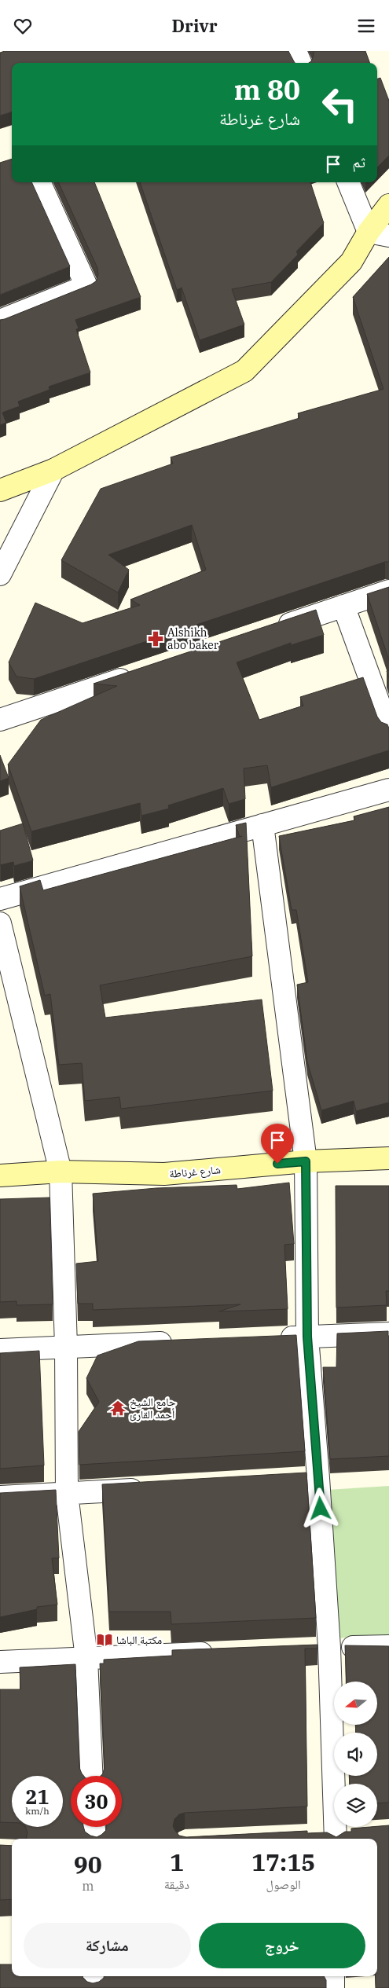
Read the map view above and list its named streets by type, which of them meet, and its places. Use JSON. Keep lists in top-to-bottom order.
{
  "streets": {
    "main road": ["شارع غرناطة"]
  },
  "places": {
    "pharmacy": ["Alshikh abo baker"],
    "temple": ["جامع الشيخ أحمد القارئ"],
    "library": ["مكتبة الباشا"]
  },
  "north": "left",
  "page": {
    "header": "Drivr",
    "turn": ["80 m", "شارع غرناطة"],
    "then": "ثم",
    "speed": "21 km/h",
    "limit": "30",
    "eta": [
      "17:15",
      "الوصول",
      "1",
      "دقيقة",
      "90",
      "m"
    ],
    "buttons": ["خروج", "مشاركة"]
  }
}
